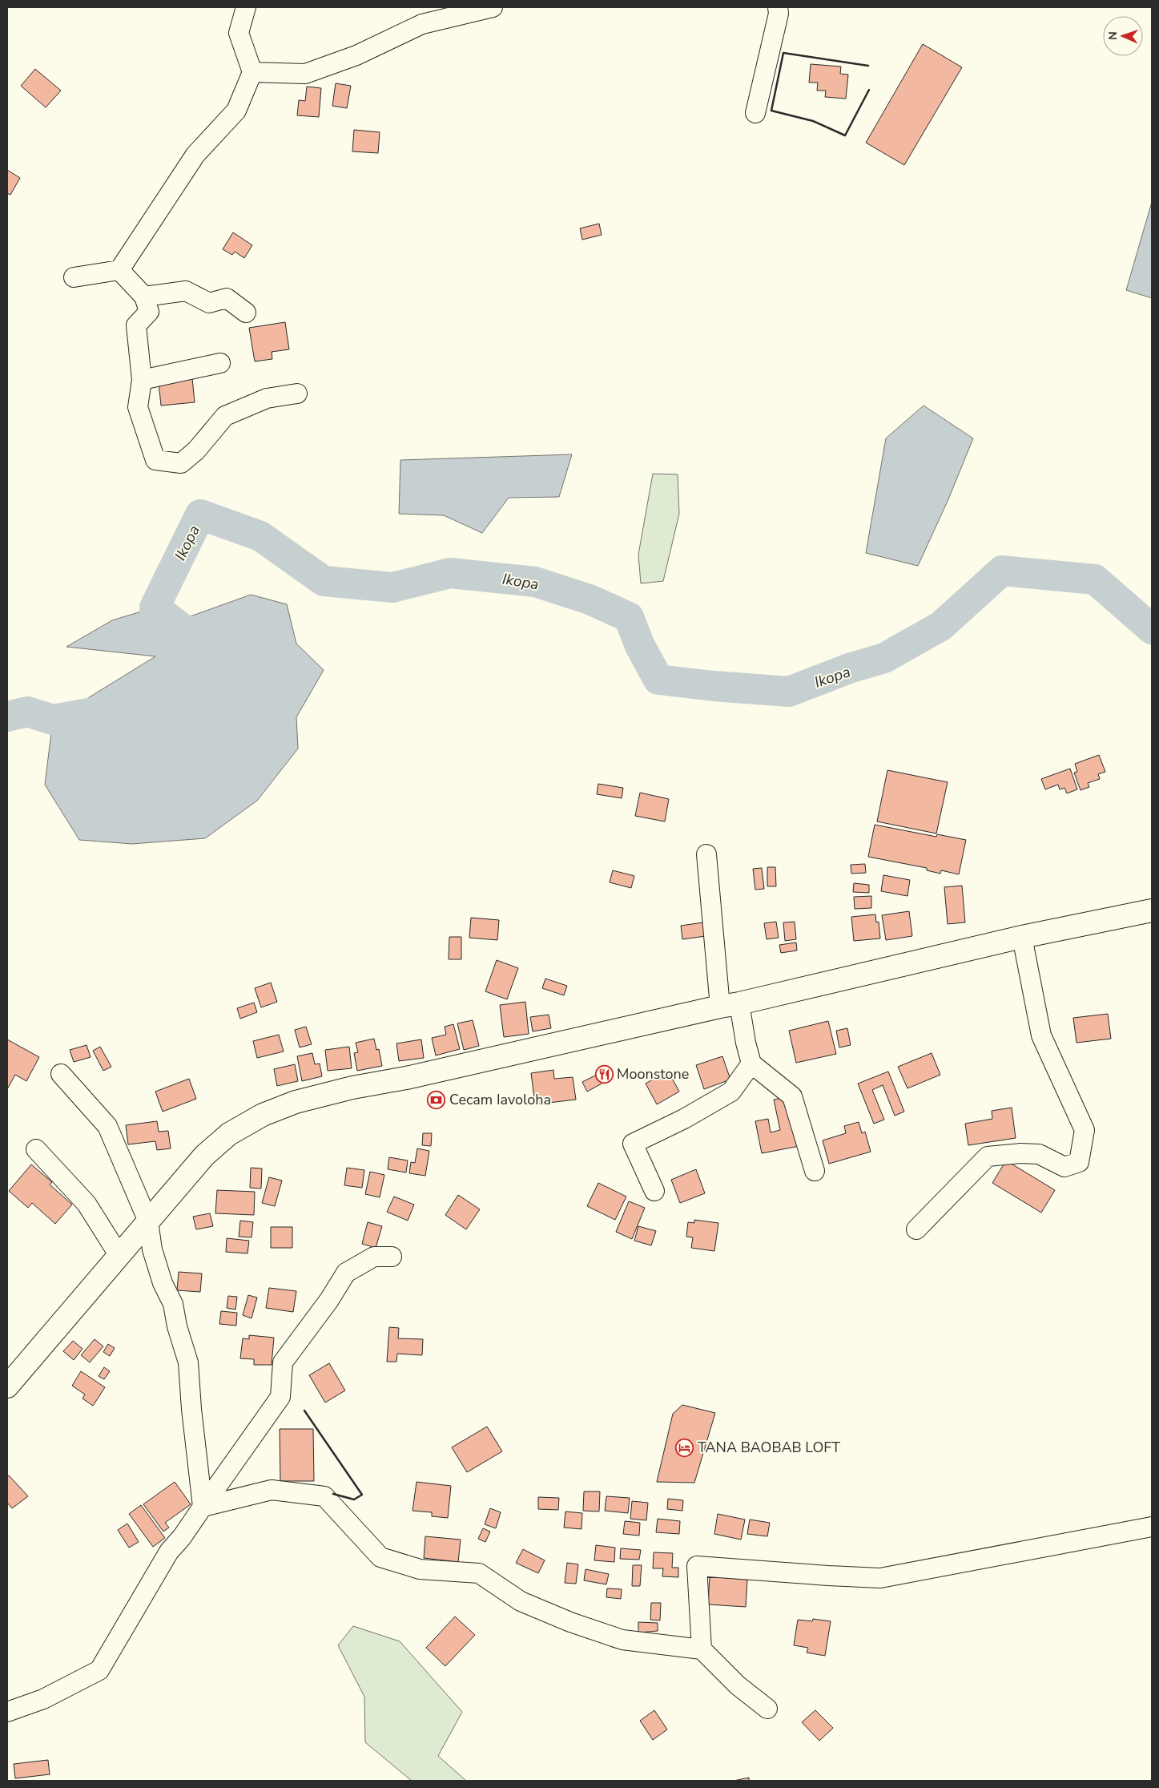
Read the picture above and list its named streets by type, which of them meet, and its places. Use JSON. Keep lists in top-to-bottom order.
{
  "water": ["Ikopa"],
  "places": {
    "restaurant": ["Moonstone"],
    "bank": ["Cecam Iavoloha"],
    "hotel": ["TANA BAOBAB LOFT"]
  },
  "north": "left"
}
